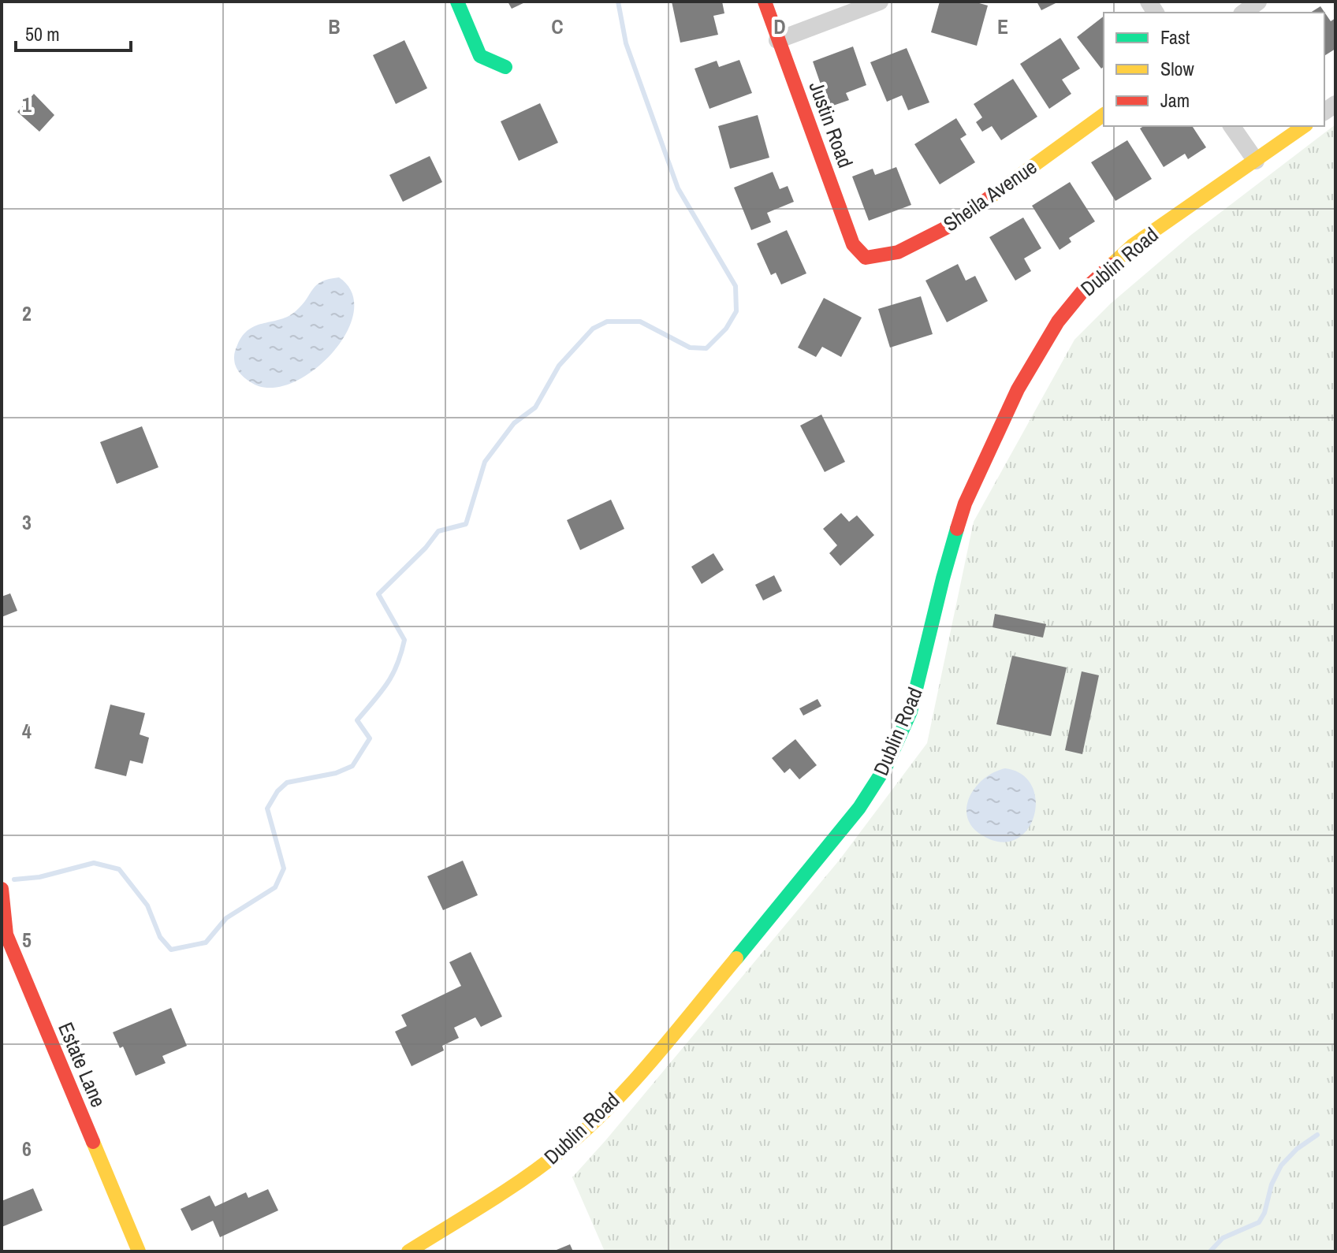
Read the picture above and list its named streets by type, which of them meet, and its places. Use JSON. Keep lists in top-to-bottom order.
{
  "streets": {
    "street": [
      "Justin Road",
      "Sheila Avenue",
      "Dublin Road",
      "Estate Lane"
    ]
  },
  "crossings": [
    ["Justin Road", "Sheila Avenue"]
  ],
  "legend": ["Fast", "Slow", "Jam"],
  "scale_bar": "50 m",
  "grid": {
    "columns": [
      "B",
      "C",
      "D",
      "E"
    ],
    "rows": [
      "1",
      "2",
      "3",
      "4",
      "5",
      "6"
    ]
  }
}
